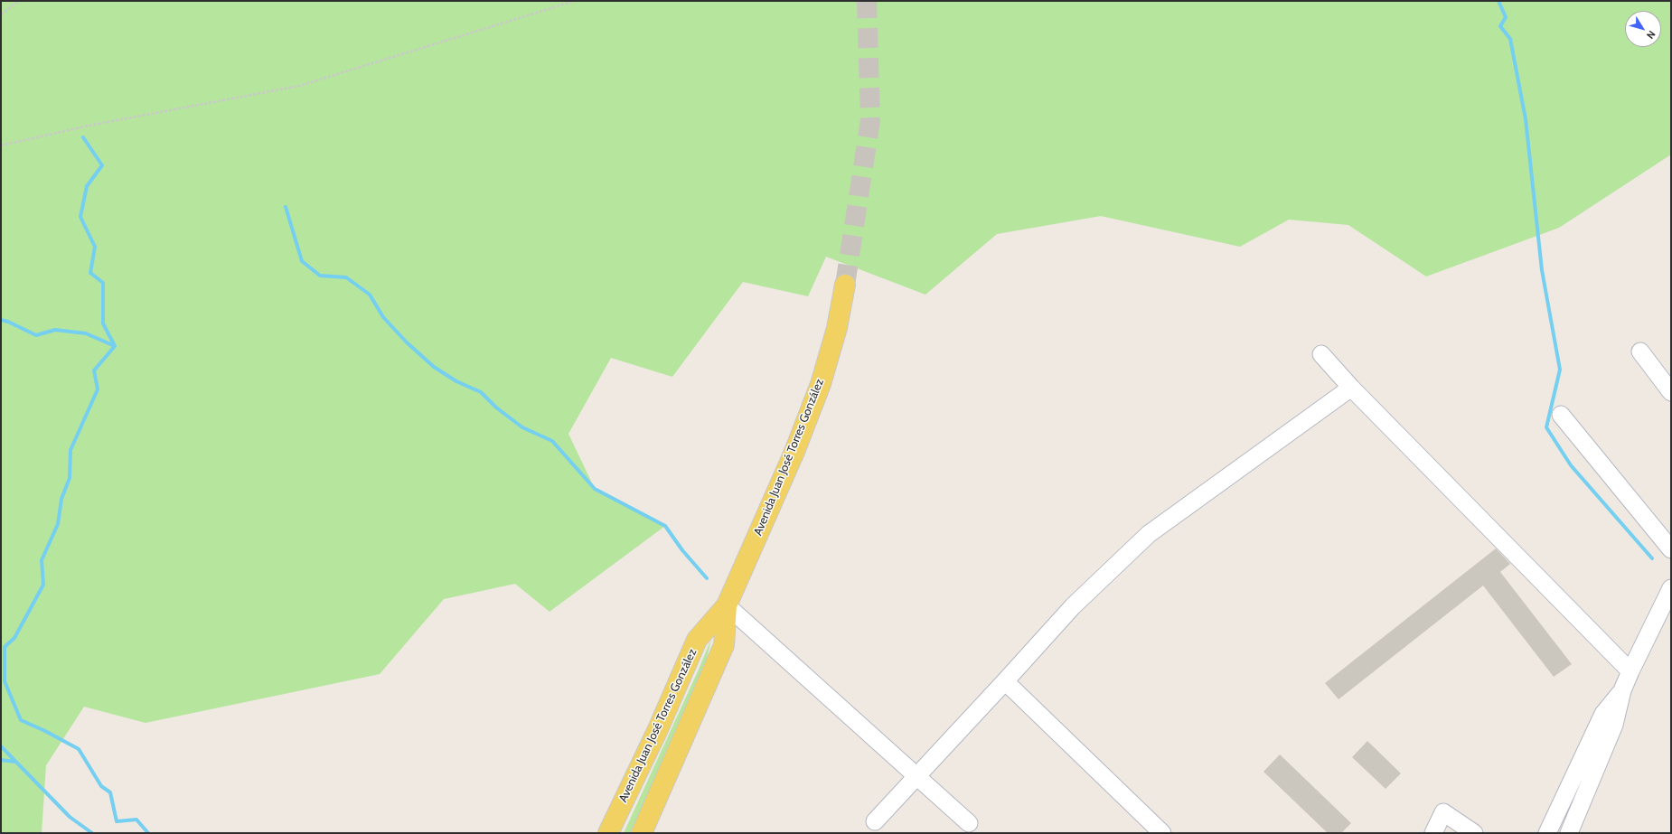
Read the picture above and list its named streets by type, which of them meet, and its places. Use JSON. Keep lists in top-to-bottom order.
{
  "streets": {
    "main road": ["Avenida Juan José Torres González"]
  },
  "north": "bottom right"
}
